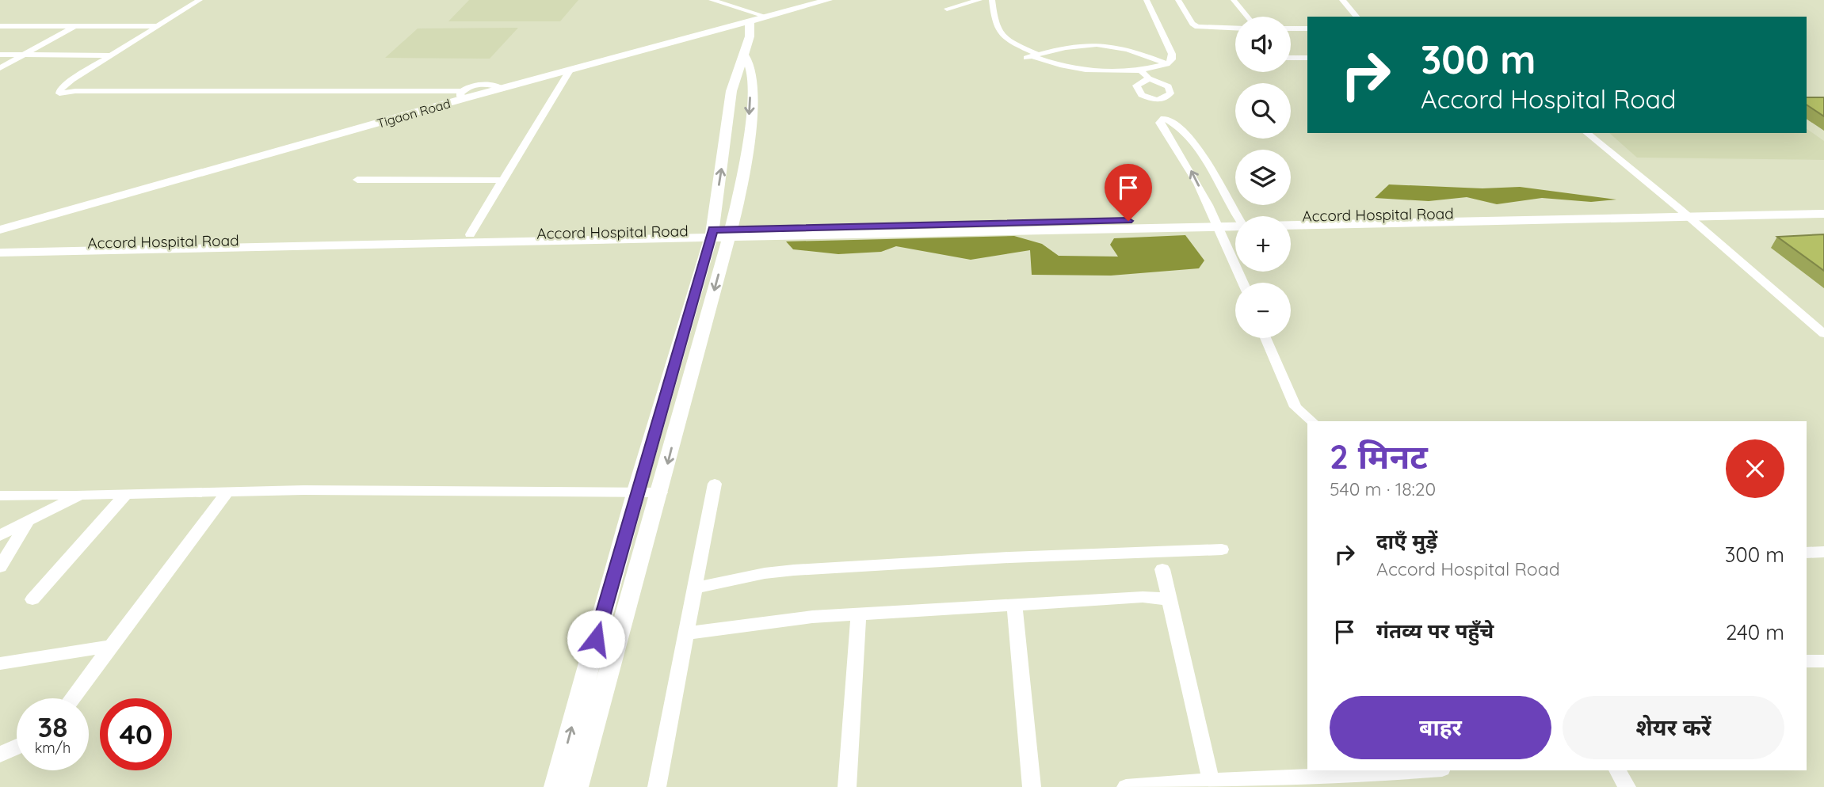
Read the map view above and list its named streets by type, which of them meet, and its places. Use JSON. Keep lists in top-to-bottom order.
{
  "streets": {
    "street": ["Tigaon Road", "Accord Hospital Road"]
  },
  "page": {
    "map_buttons": ["+", "−"],
    "turn": ["300 m", "Accord Hospital Road"],
    "heading": ["2 मिनट", "540 m · 18:20"],
    "list": [
      {
        "name": "दाएँ मुड़ें",
        "note": "Accord Hospital Road",
        "value": "300 m"
      },
      {
        "name": "गंतव्य पर पहुँचे",
        "value": "240 m"
      }
    ],
    "buttons": ["बाहर", "शेयर करें"],
    "speed": "38 km/h",
    "limit": "40"
  }
}
